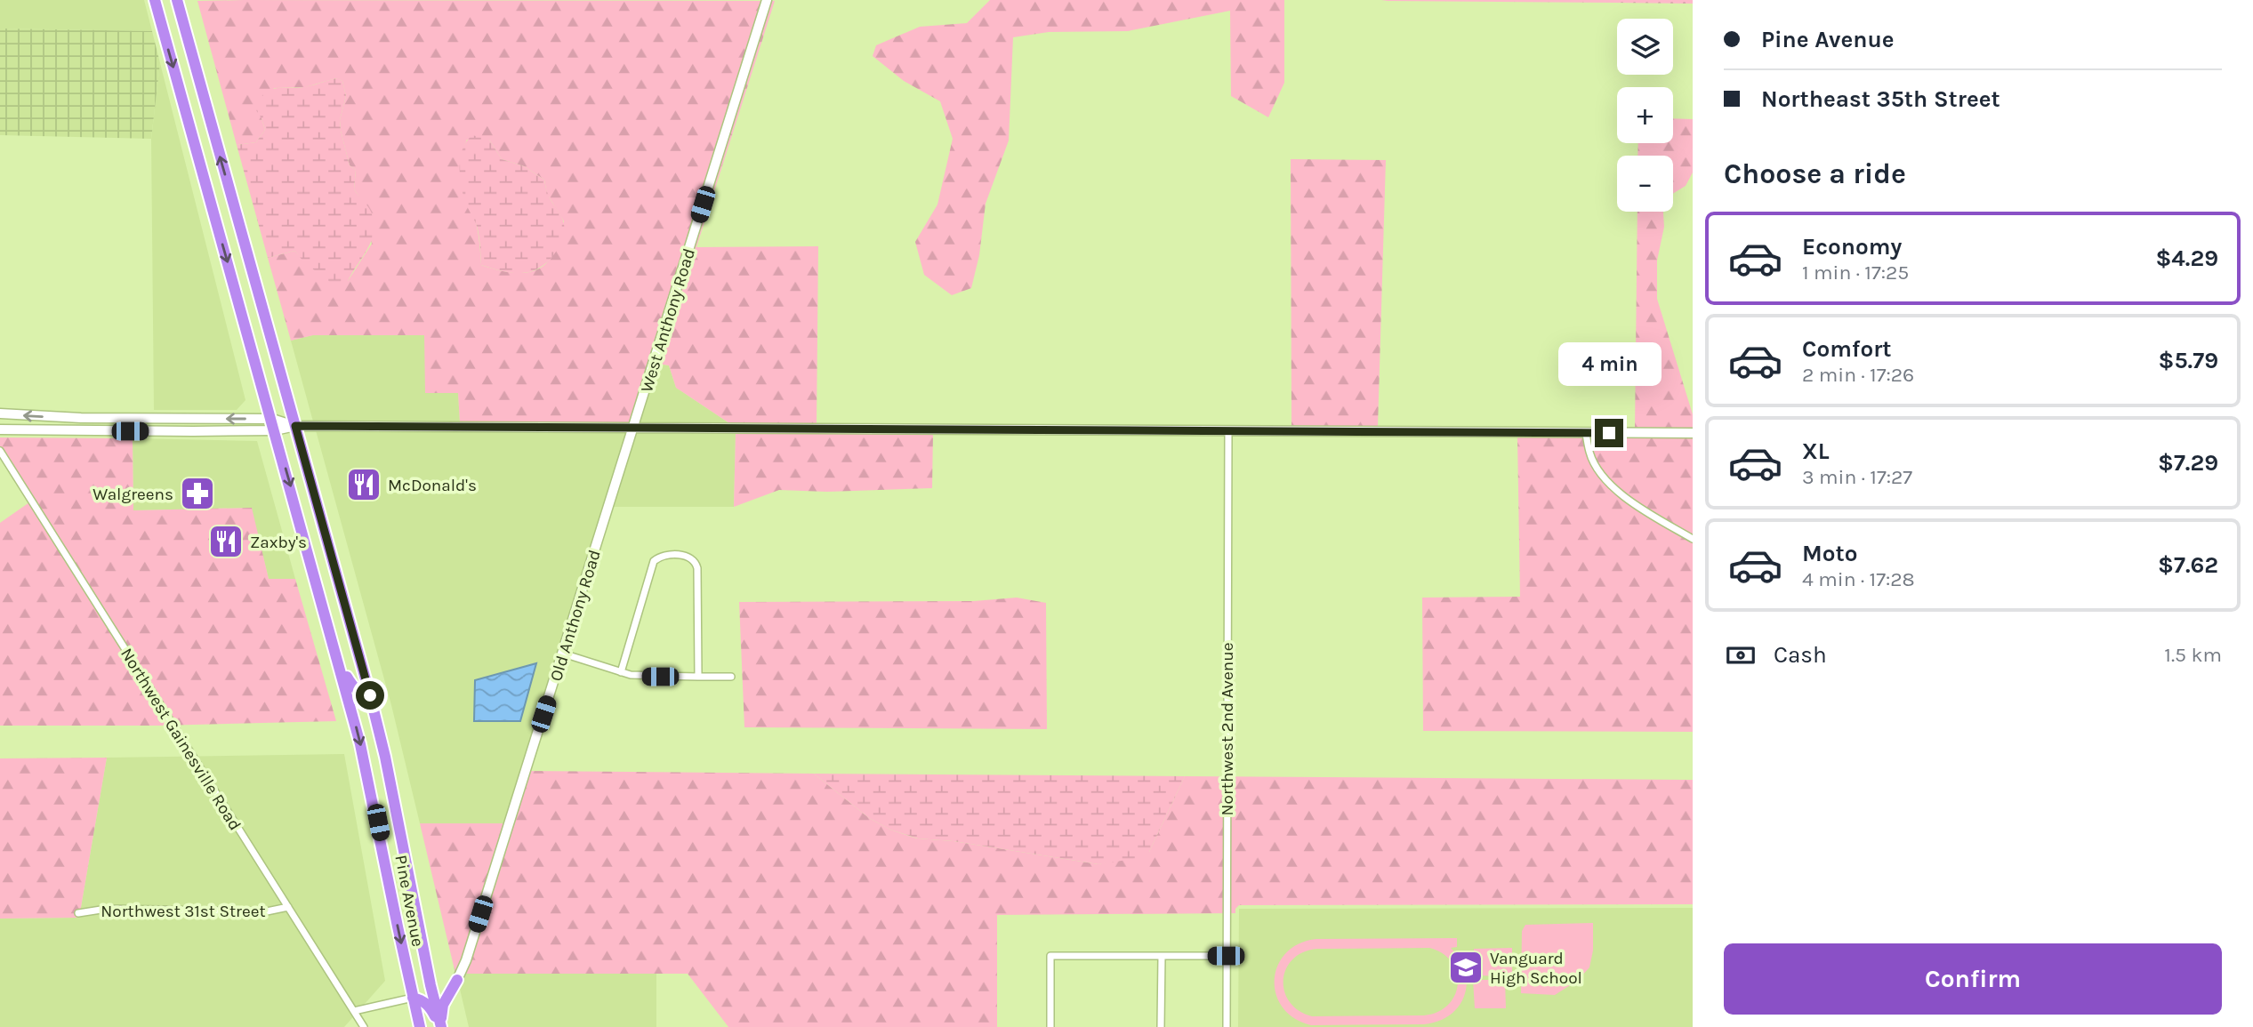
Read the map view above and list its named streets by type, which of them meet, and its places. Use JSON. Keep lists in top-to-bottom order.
{
  "streets": {
    "highway": ["Pine Avenue"],
    "street": [
      "West Anthony Road",
      "Old Anthony Road",
      "Northwest 2nd Avenue",
      "Northwest Gainesville Road",
      "Northwest 31st Street"
    ]
  },
  "crossings": [
    ["West Anthony Road", "Old Anthony Road"],
    ["Northwest Gainesville Road", "Northwest 31st Street"]
  ],
  "places": {
    "restaurant": ["McDonald's", "Zaxby's"],
    "pharmacy": ["Walgreens"],
    "school or university": ["Vanguard High School"]
  },
  "page": {
    "banner": ["Pine Avenue", "Northeast 35th Street"],
    "map_buttons": ["+", "−"],
    "heading": "Choose a ride",
    "list": [
      {
        "name": "Economy",
        "note": "1 min · 17:25",
        "value": "$4.29"
      },
      {
        "name": "Comfort",
        "note": "2 min · 17:26",
        "value": "$5.79"
      },
      {
        "name": "XL",
        "note": "3 min · 17:27",
        "value": "$7.29"
      },
      {
        "name": "Moto",
        "note": "4 min · 17:28",
        "value": "$7.62"
      }
    ],
    "bubble": "4 min",
    "pay": ["Cash", "1.5 km"],
    "buttons": "Confirm"
  }
}
